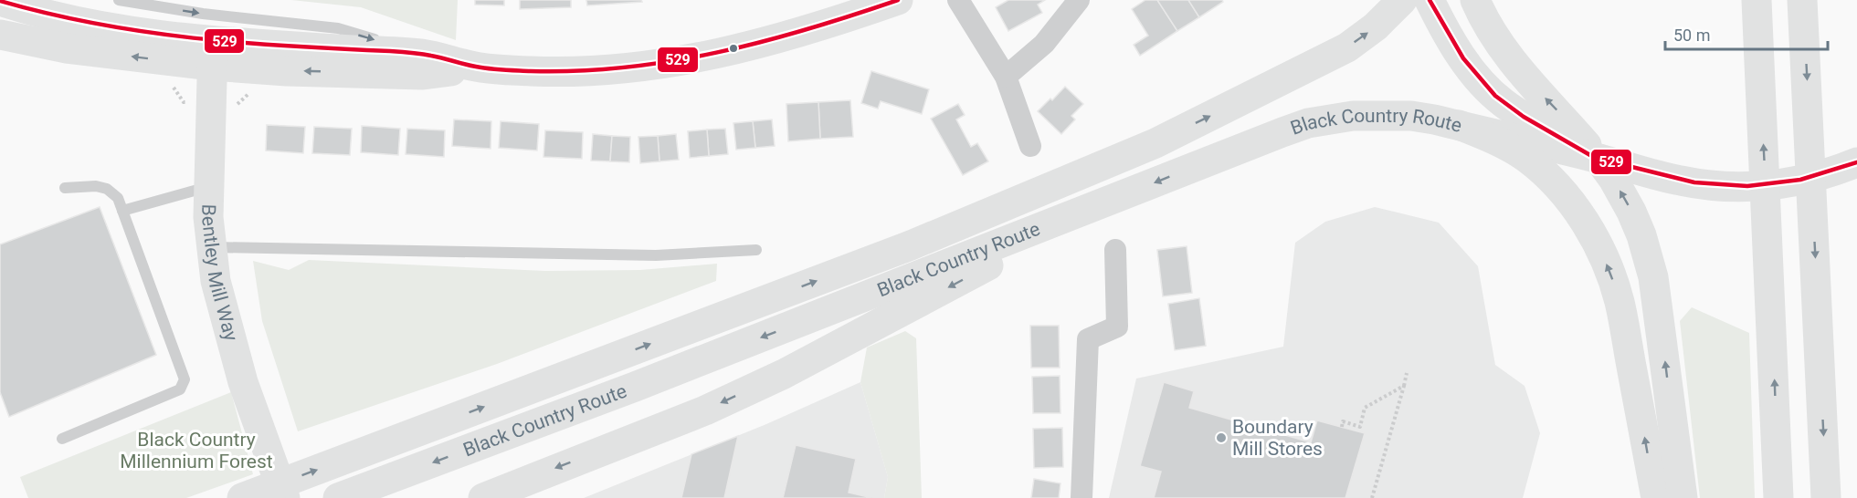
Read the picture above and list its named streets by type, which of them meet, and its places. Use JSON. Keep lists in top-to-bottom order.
{
  "streets": {
    "main road": ["Black Country Route", "Bentley Mill Way"]
  },
  "parks": ["Black Country Millennium Forest"],
  "places": ["Boundary Mill Stores"],
  "lines": ["transit line 529"],
  "scale_bar": "50 m"
}
